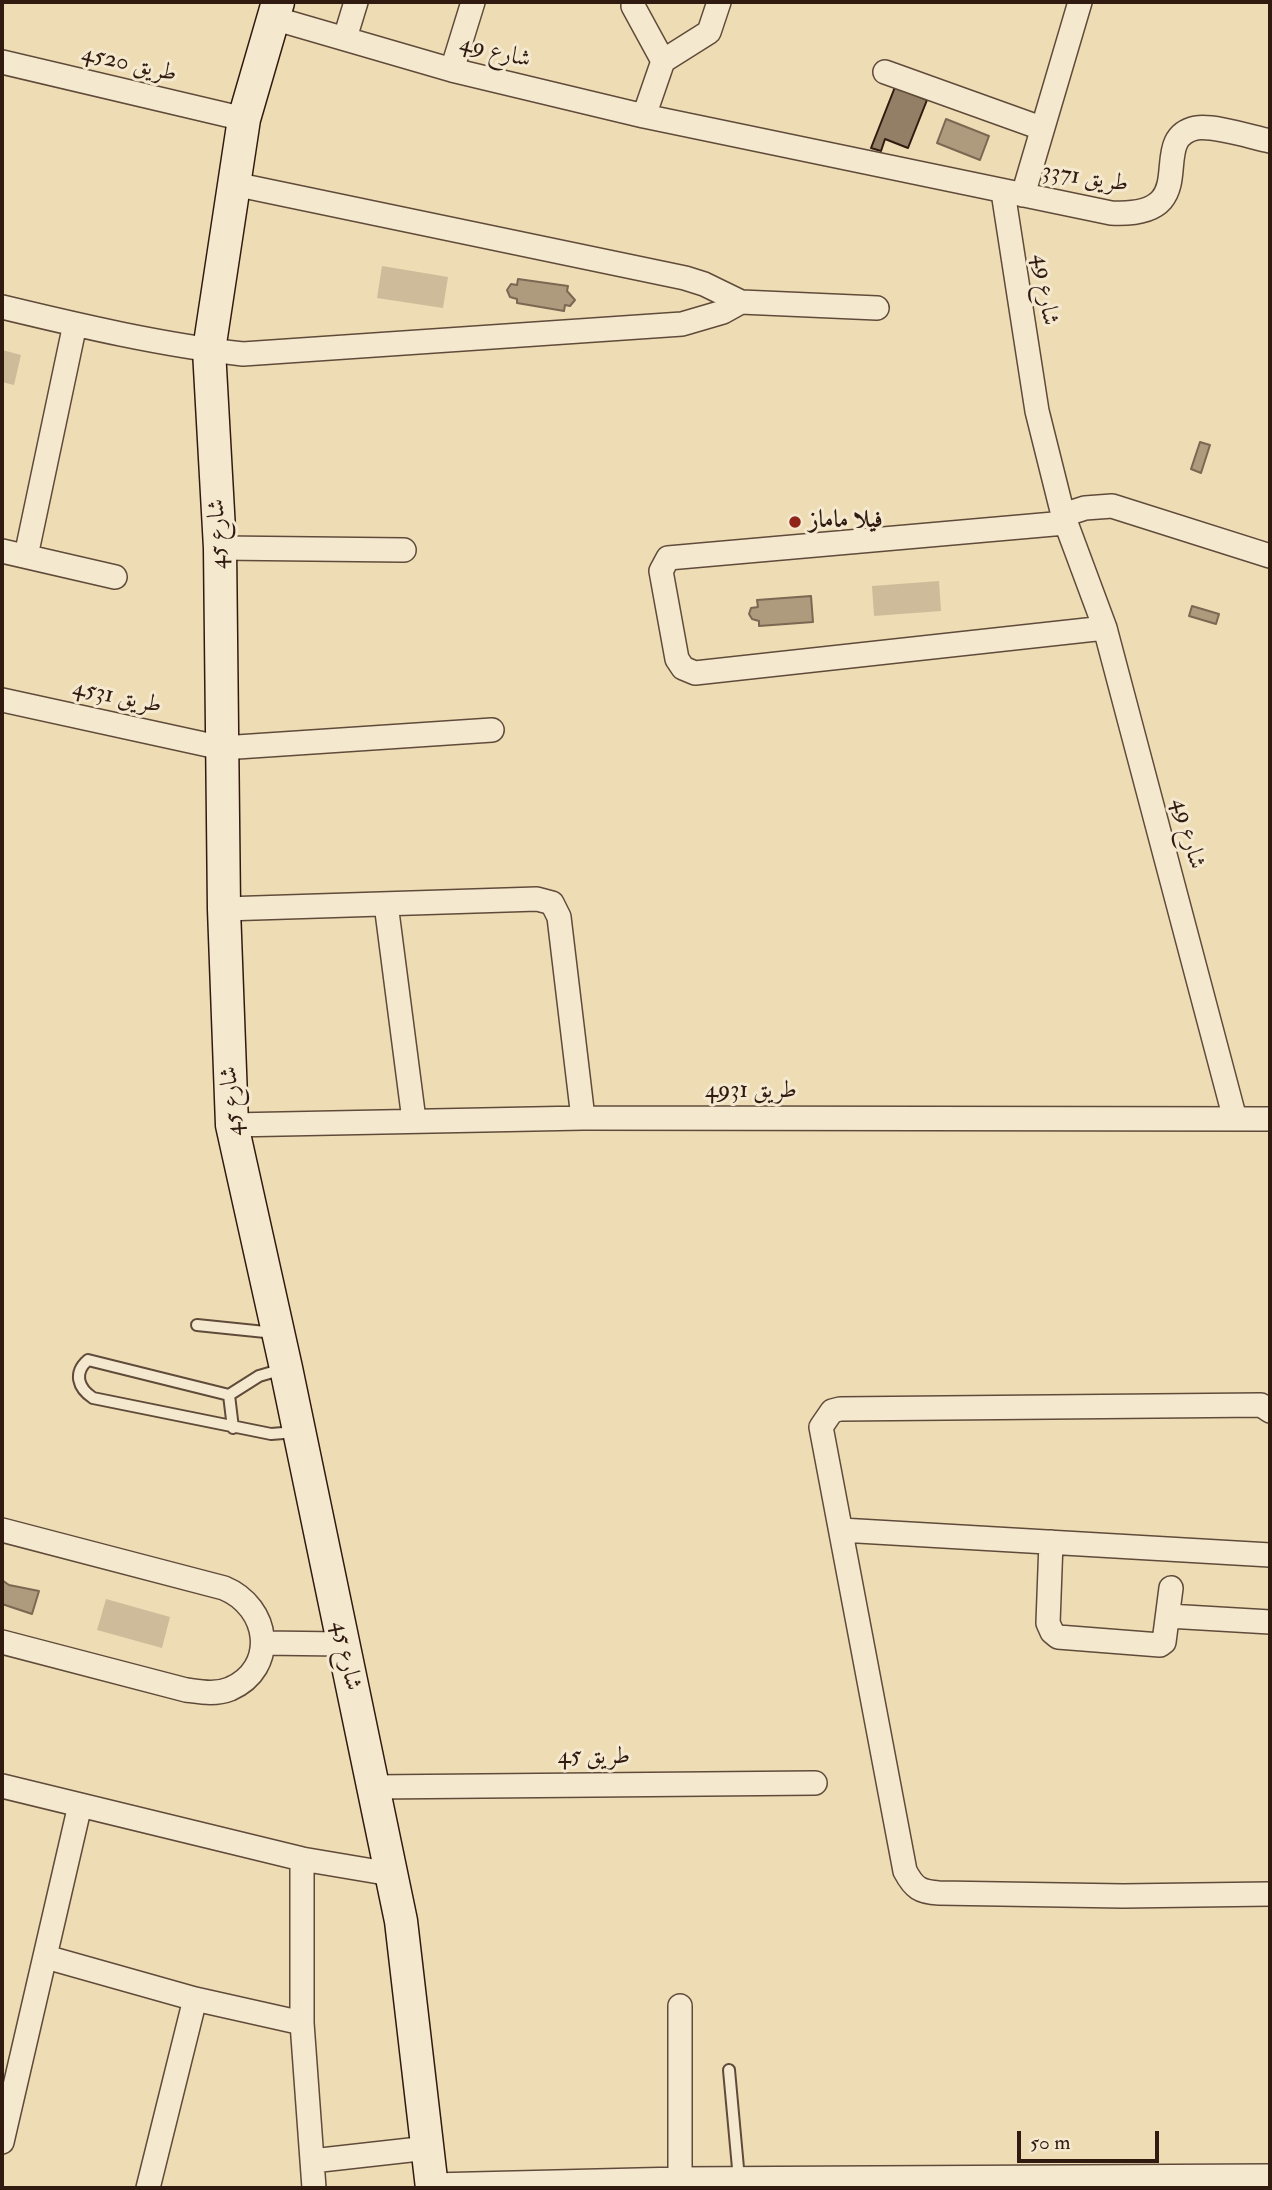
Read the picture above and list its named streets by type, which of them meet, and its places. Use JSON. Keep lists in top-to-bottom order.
{
  "streets": {
    "street": [
      "شارع 49",
      "طريق 4520",
      "طريق 3371",
      "شارع 45",
      "طريق 4531",
      "طريق 4931",
      "طريق 45"
    ]
  },
  "crossings": [
    ["شارع 49", "طريق 3371"],
    ["شارع 49", "شارع 45"],
    ["شارع 49", "طريق 4931"],
    ["طريق 4520", "شارع 45"],
    ["شارع 45", "طريق 4531"],
    ["شارع 45", "طريق 4931"],
    ["شارع 45", "طريق 45"]
  ],
  "places": ["فيلا ماماز"],
  "scale_bar": "50 m"
}
